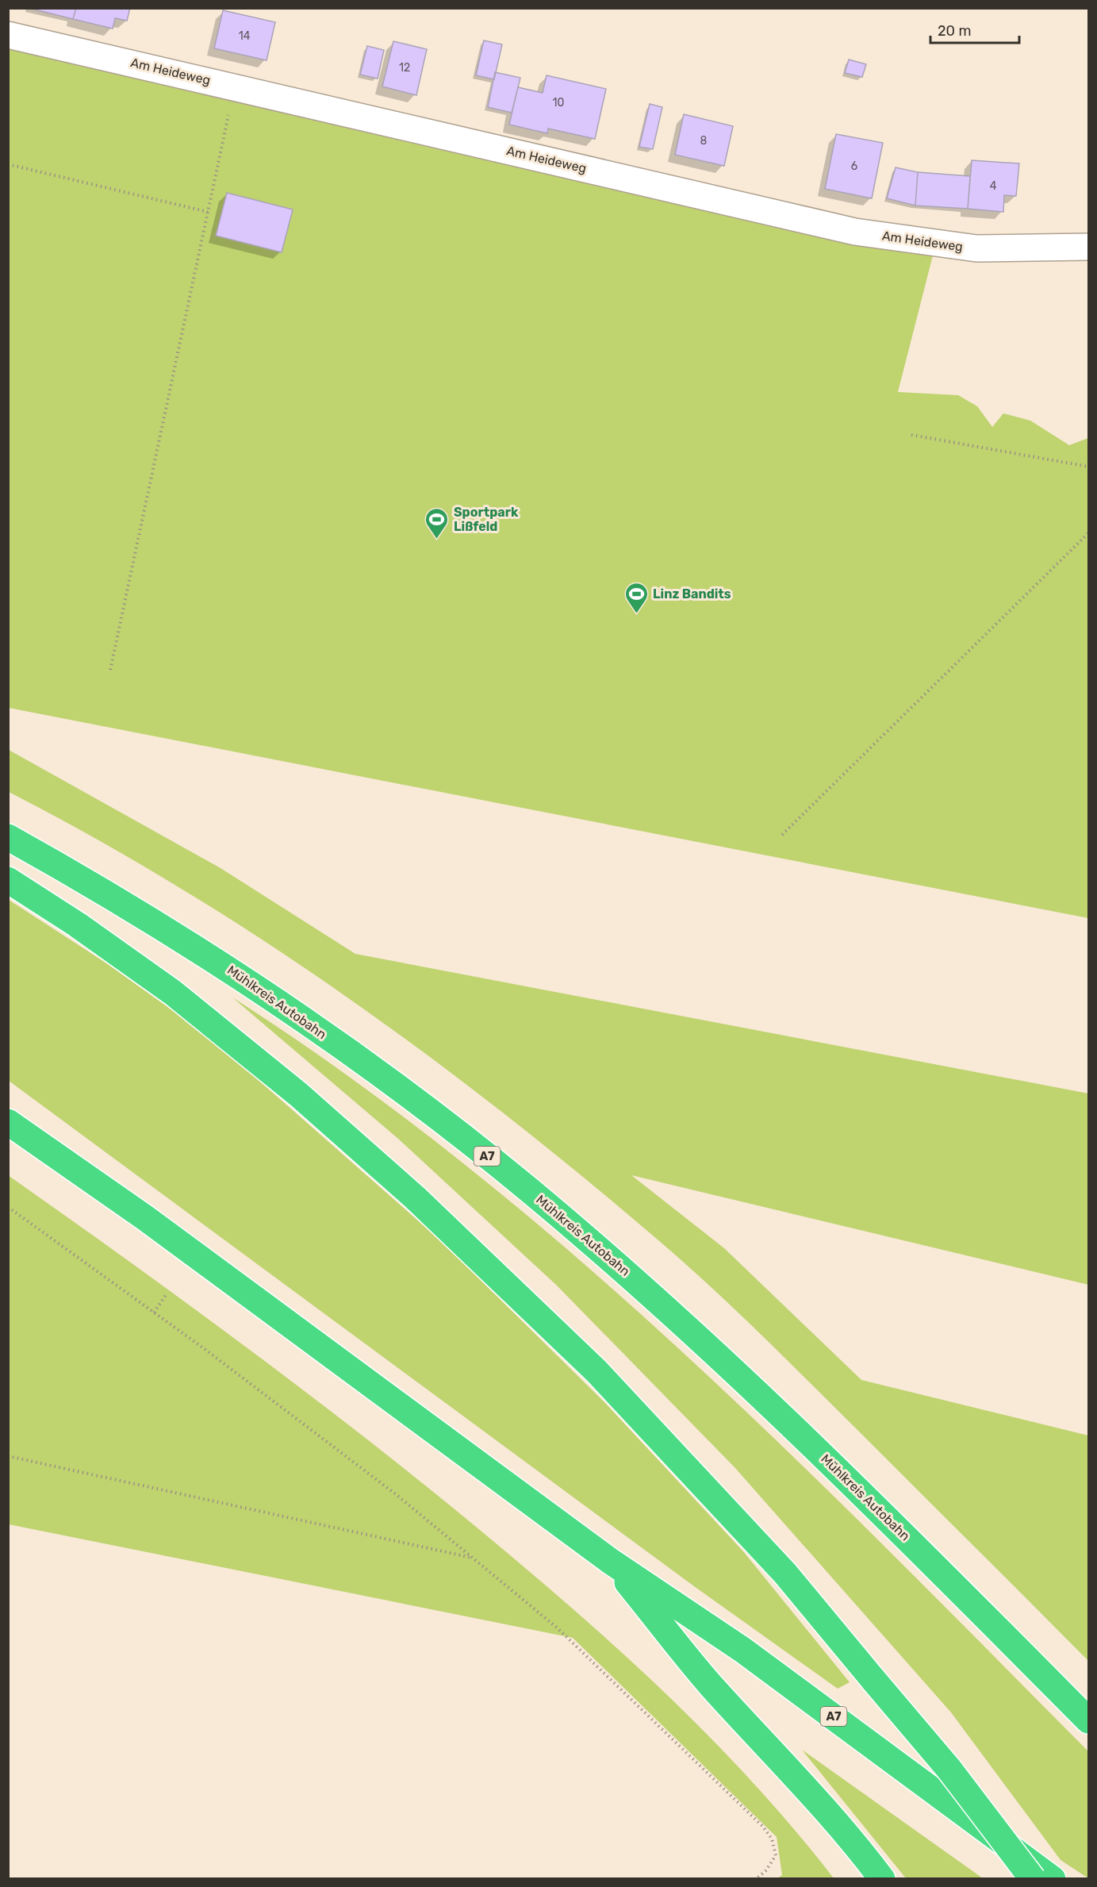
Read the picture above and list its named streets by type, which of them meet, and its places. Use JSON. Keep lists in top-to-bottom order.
{
  "streets": {
    "highway": ["Mühlkreis Autobahn", "A7"],
    "street": ["Am Heideweg"]
  },
  "places": {
    "sports": ["Sportpark Lißfeld", "Linz Bandits"]
  },
  "house_numbers": [
    "14",
    "12",
    "10",
    "8",
    "6",
    "4"
  ],
  "scale_bar": "20 m"
}
